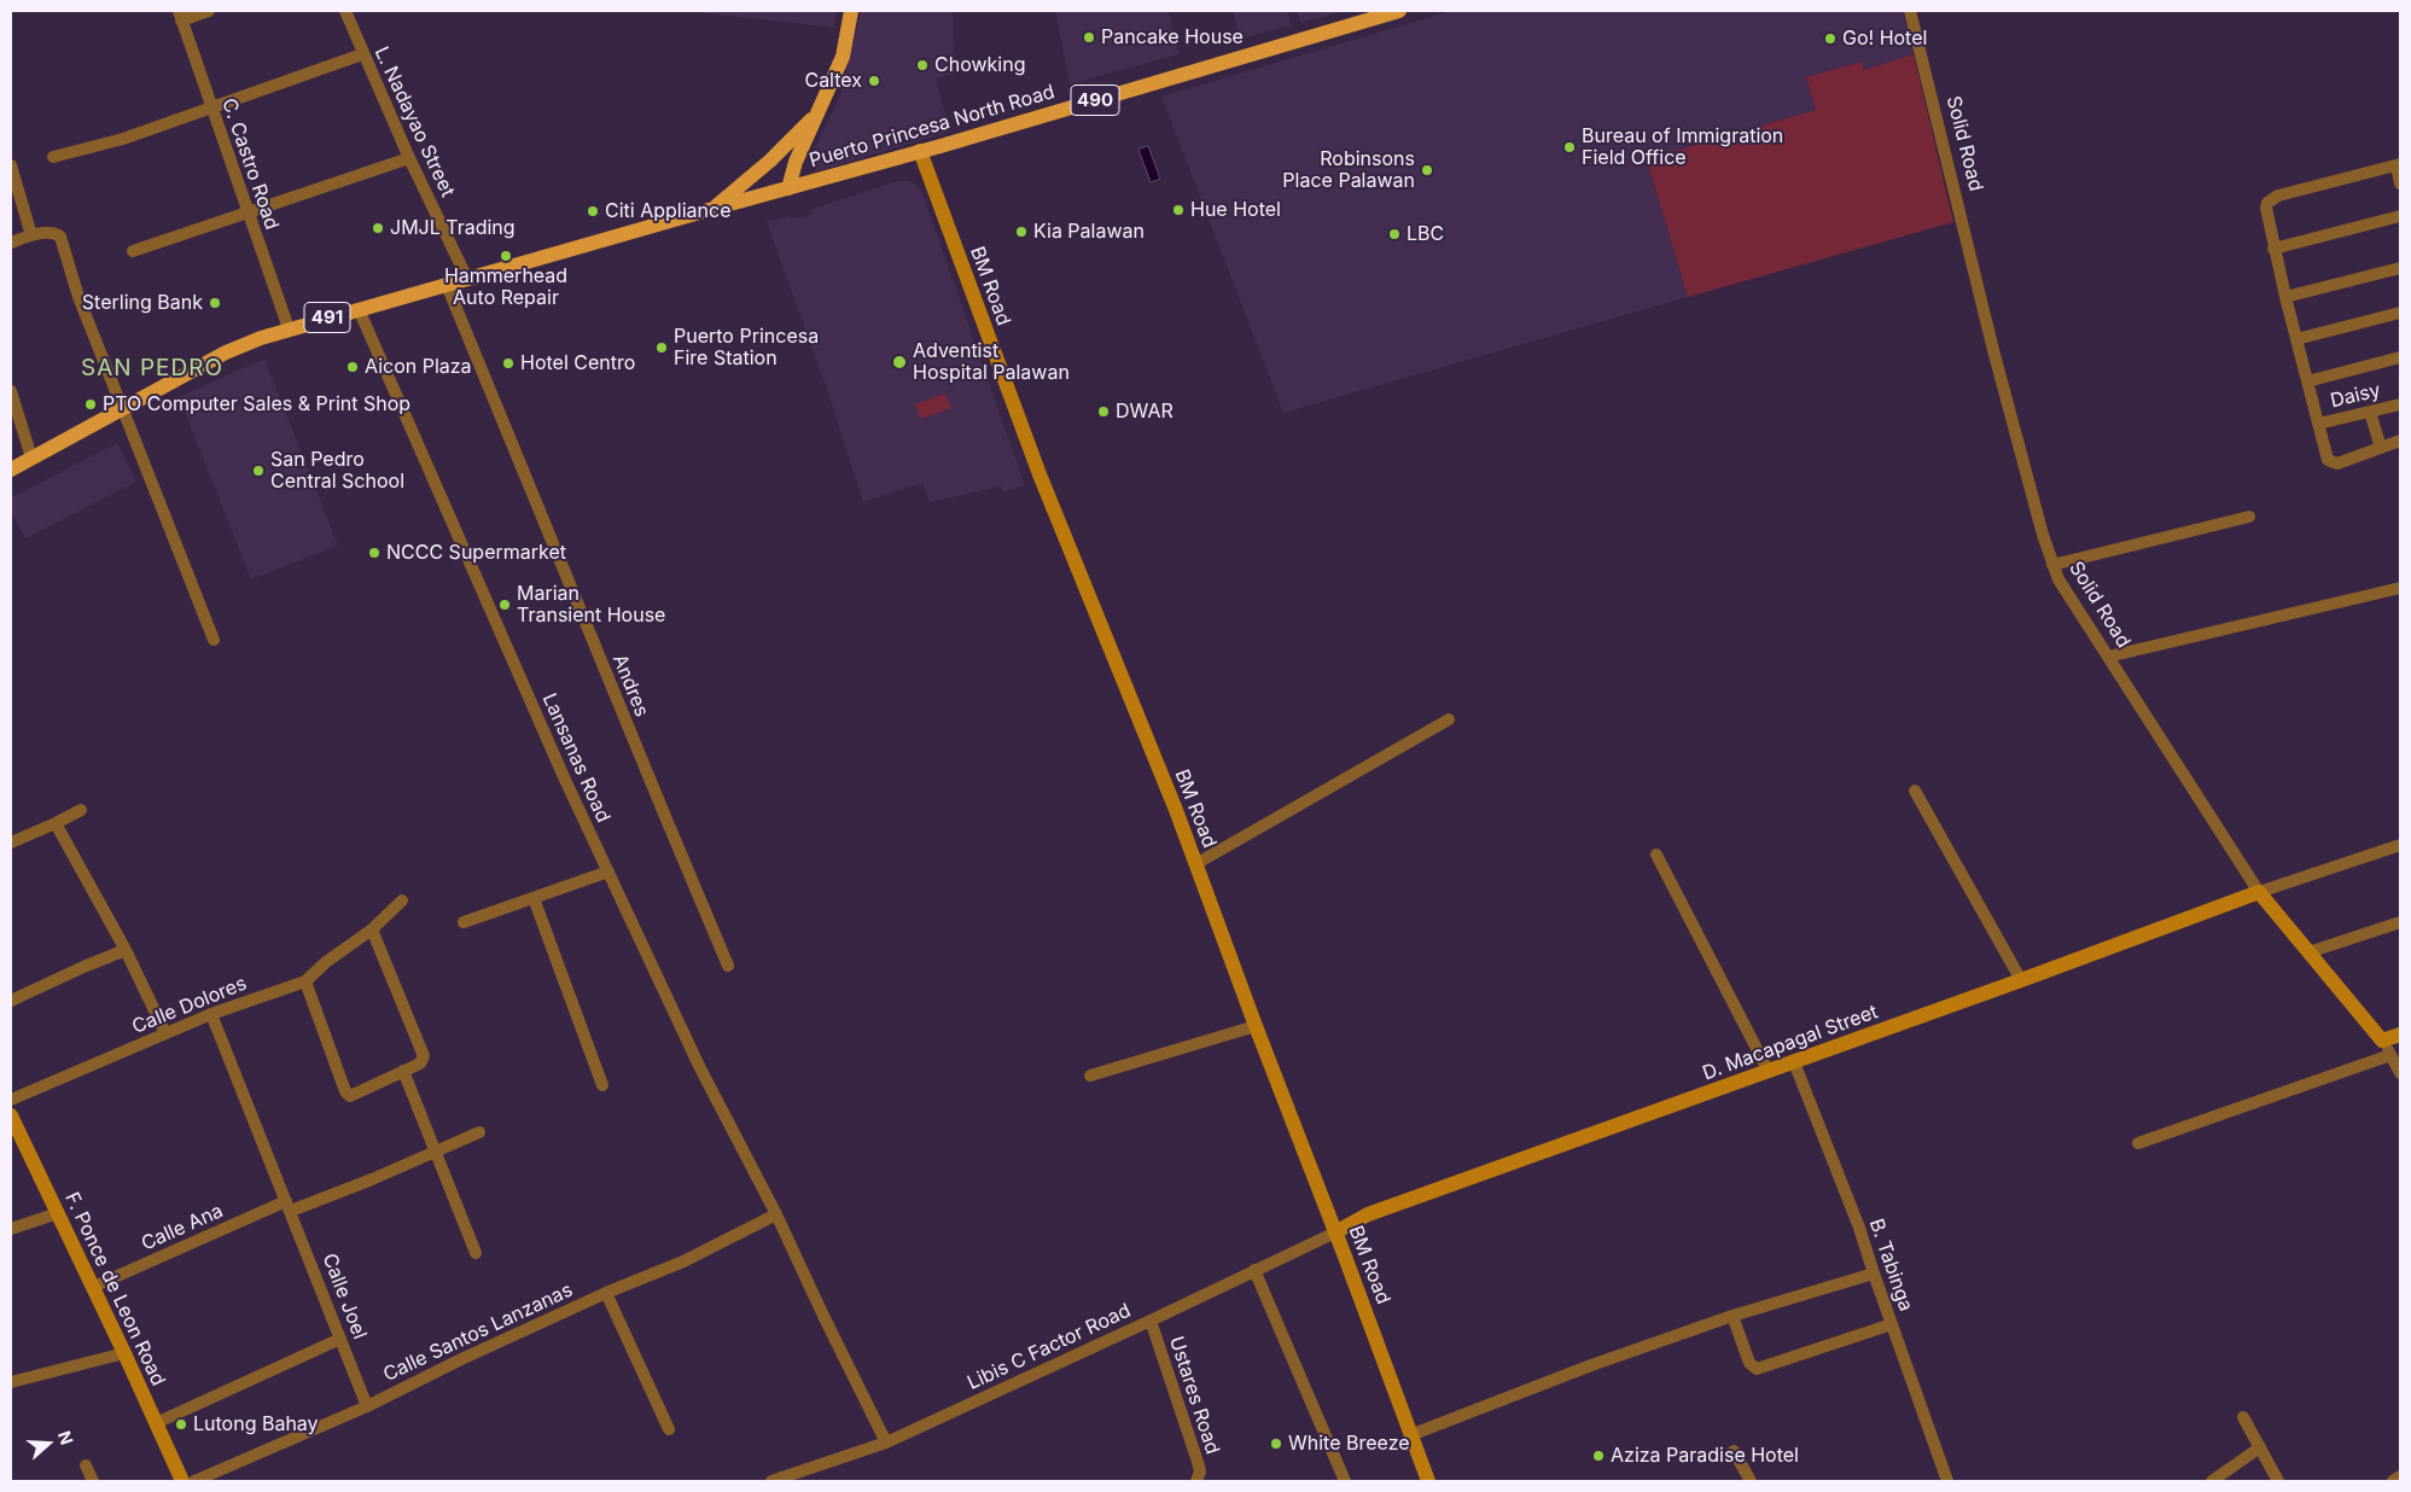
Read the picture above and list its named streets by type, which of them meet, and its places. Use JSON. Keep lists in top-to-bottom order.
{
  "streets": {
    "main road": ["490", "Puerto Princesa North Road", "491"],
    "street": [
      "L. Nadayao Street",
      "Solid Road",
      "C. Castro Road",
      "BM Road",
      "Daisy",
      "Andres",
      "Lansanas Road",
      "Calle Dolores",
      "D. Macapagal Street",
      "Calle Ana",
      "B. Tabinga",
      "F. Ponce de Leon Road",
      "Calle Joel",
      "Calle Santos Lanzanas",
      "Libis C Factor Road",
      "Ustares Road"
    ]
  },
  "crossings": [
    ["L. Nadayao Street", "491"],
    ["Puerto Princesa North Road", "BM Road"],
    ["Puerto Princesa North Road", "491"],
    ["Solid Road", "D. Macapagal Street"],
    ["C. Castro Road", "491"],
    ["BM Road", "D. Macapagal Street"],
    ["BM Road", "Libis C Factor Road"],
    ["491", "Andres"],
    ["491", "Lansanas Road"],
    ["Lansanas Road", "Calle Santos Lanzanas"],
    ["Lansanas Road", "Libis C Factor Road"],
    ["Calle Dolores", "Calle Joel"],
    ["D. Macapagal Street", "B. Tabinga"],
    ["D. Macapagal Street", "Libis C Factor Road"],
    ["Calle Ana", "F. Ponce de Leon Road"],
    ["Calle Ana", "Calle Joel"],
    ["Calle Joel", "Calle Santos Lanzanas"],
    ["Libis C Factor Road", "Ustares Road"]
  ],
  "districts": ["SAN PEDRO"],
  "places": [
    "Pancake House",
    "Go! Hotel",
    "Chowking",
    "Caltex",
    "Bureau of Immigration Field Office",
    "Robinsons Place Palawan",
    "Hue Hotel",
    "Citi Appliance",
    "JMJL Trading",
    "Kia Palawan",
    "LBC",
    "Hammerhead Auto Repair",
    "Sterling Bank",
    "Puerto Princesa Fire Station",
    "Adventist Hospital Palawan",
    "Hotel Centro",
    "Aicon Plaza",
    "PTO Computer Sales & Print Shop",
    "DWAR",
    "San Pedro Central School",
    "NCCC Supermarket",
    "Marian Transient House",
    "Lutong Bahay",
    "White Breeze",
    "Aziza Paradise Hotel"
  ],
  "north": "right"
}
